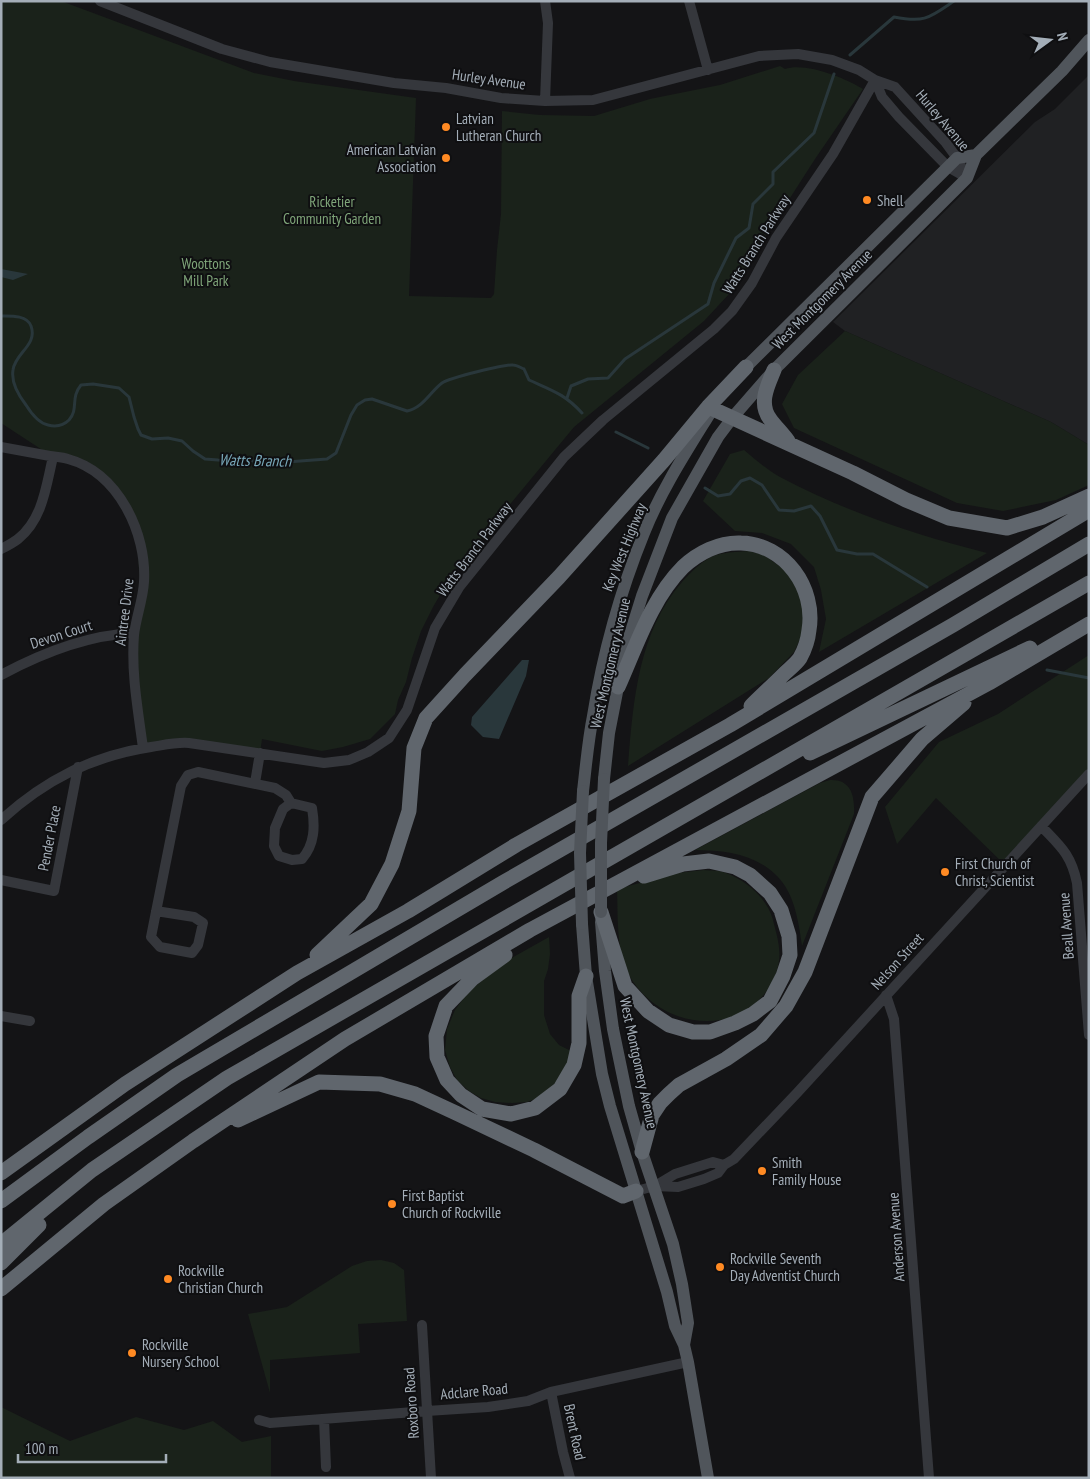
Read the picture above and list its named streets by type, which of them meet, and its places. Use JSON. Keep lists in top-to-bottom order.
{
  "streets": {
    "main road": ["West Montgomery Avenue", "Key West Highway"],
    "street": [
      "Hurley Avenue",
      "Watts Branch Parkway",
      "Aintree Drive",
      "Devon Court",
      "Pender Place",
      "Beall Avenue",
      "Nelson Street",
      "Anderson Avenue",
      "Adclare Road",
      "Roxboro Road",
      "Brent Road"
    ]
  },
  "crossings": [
    ["Hurley Avenue", "Watts Branch Parkway"],
    ["Hurley Avenue", "West Montgomery Avenue"],
    ["Watts Branch Parkway", "Aintree Drive"],
    ["Watts Branch Parkway", "Pender Place"],
    ["West Montgomery Avenue", "Key West Highway"],
    ["West Montgomery Avenue", "Nelson Street"],
    ["West Montgomery Avenue", "Adclare Road"],
    ["Aintree Drive", "Devon Court"],
    ["Beall Avenue", "Nelson Street"],
    ["Nelson Street", "Anderson Avenue"],
    ["Adclare Road", "Roxboro Road"],
    ["Adclare Road", "Brent Road"]
  ],
  "water": ["Watts Branch"],
  "parks": ["Ricketier Community Garden", "Woottons Mill Park"],
  "places": [
    "Latvian Lutheran Church",
    "American Latvian Association",
    "Shell",
    "First Church of Christ, Scientist",
    "Smith Family House",
    "First Baptist Church of Rockville",
    "Rockville Seventh Day Adventist Church",
    "Rockville Christian Church",
    "Rockville Nursery School"
  ],
  "scale_bar": "100 m",
  "north": "right"
}
